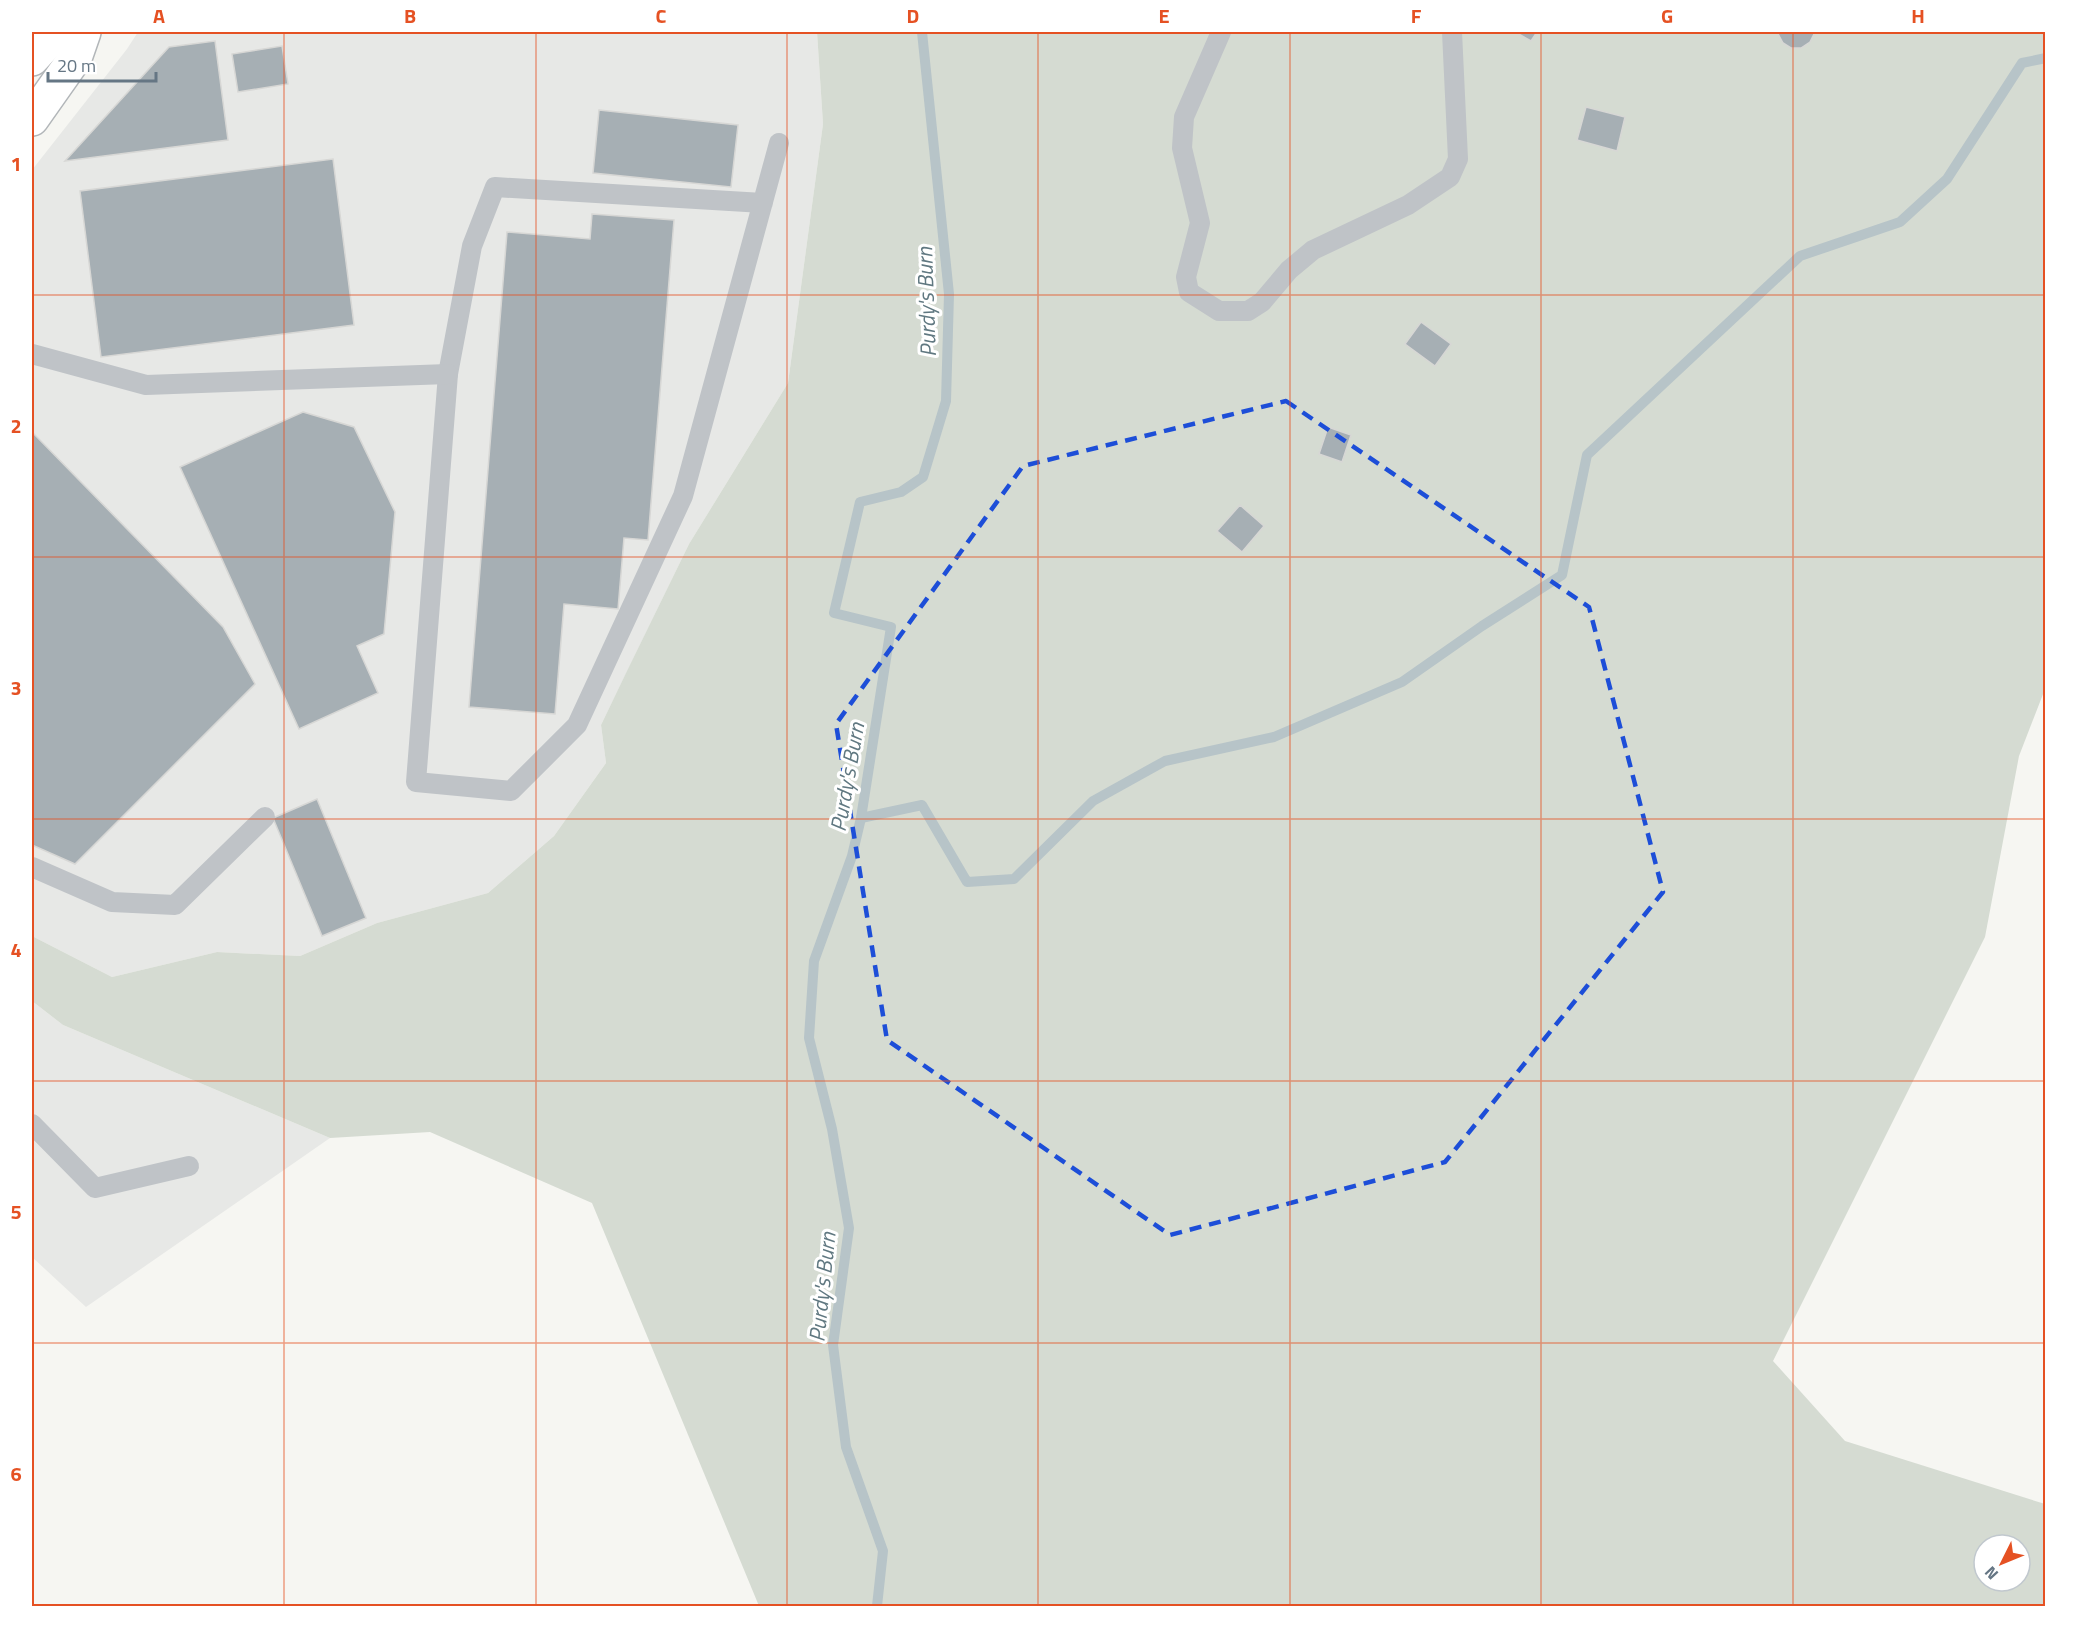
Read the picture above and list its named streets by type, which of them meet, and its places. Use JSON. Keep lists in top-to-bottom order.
{
  "water": ["Purdy's Burn"],
  "scale_bar": "20 m",
  "north": "bottom left",
  "grid": {
    "columns": [
      "A",
      "B",
      "C",
      "D",
      "E",
      "F",
      "G",
      "H"
    ],
    "rows": [
      "1",
      "2",
      "3",
      "4",
      "5",
      "6"
    ]
  }
}
